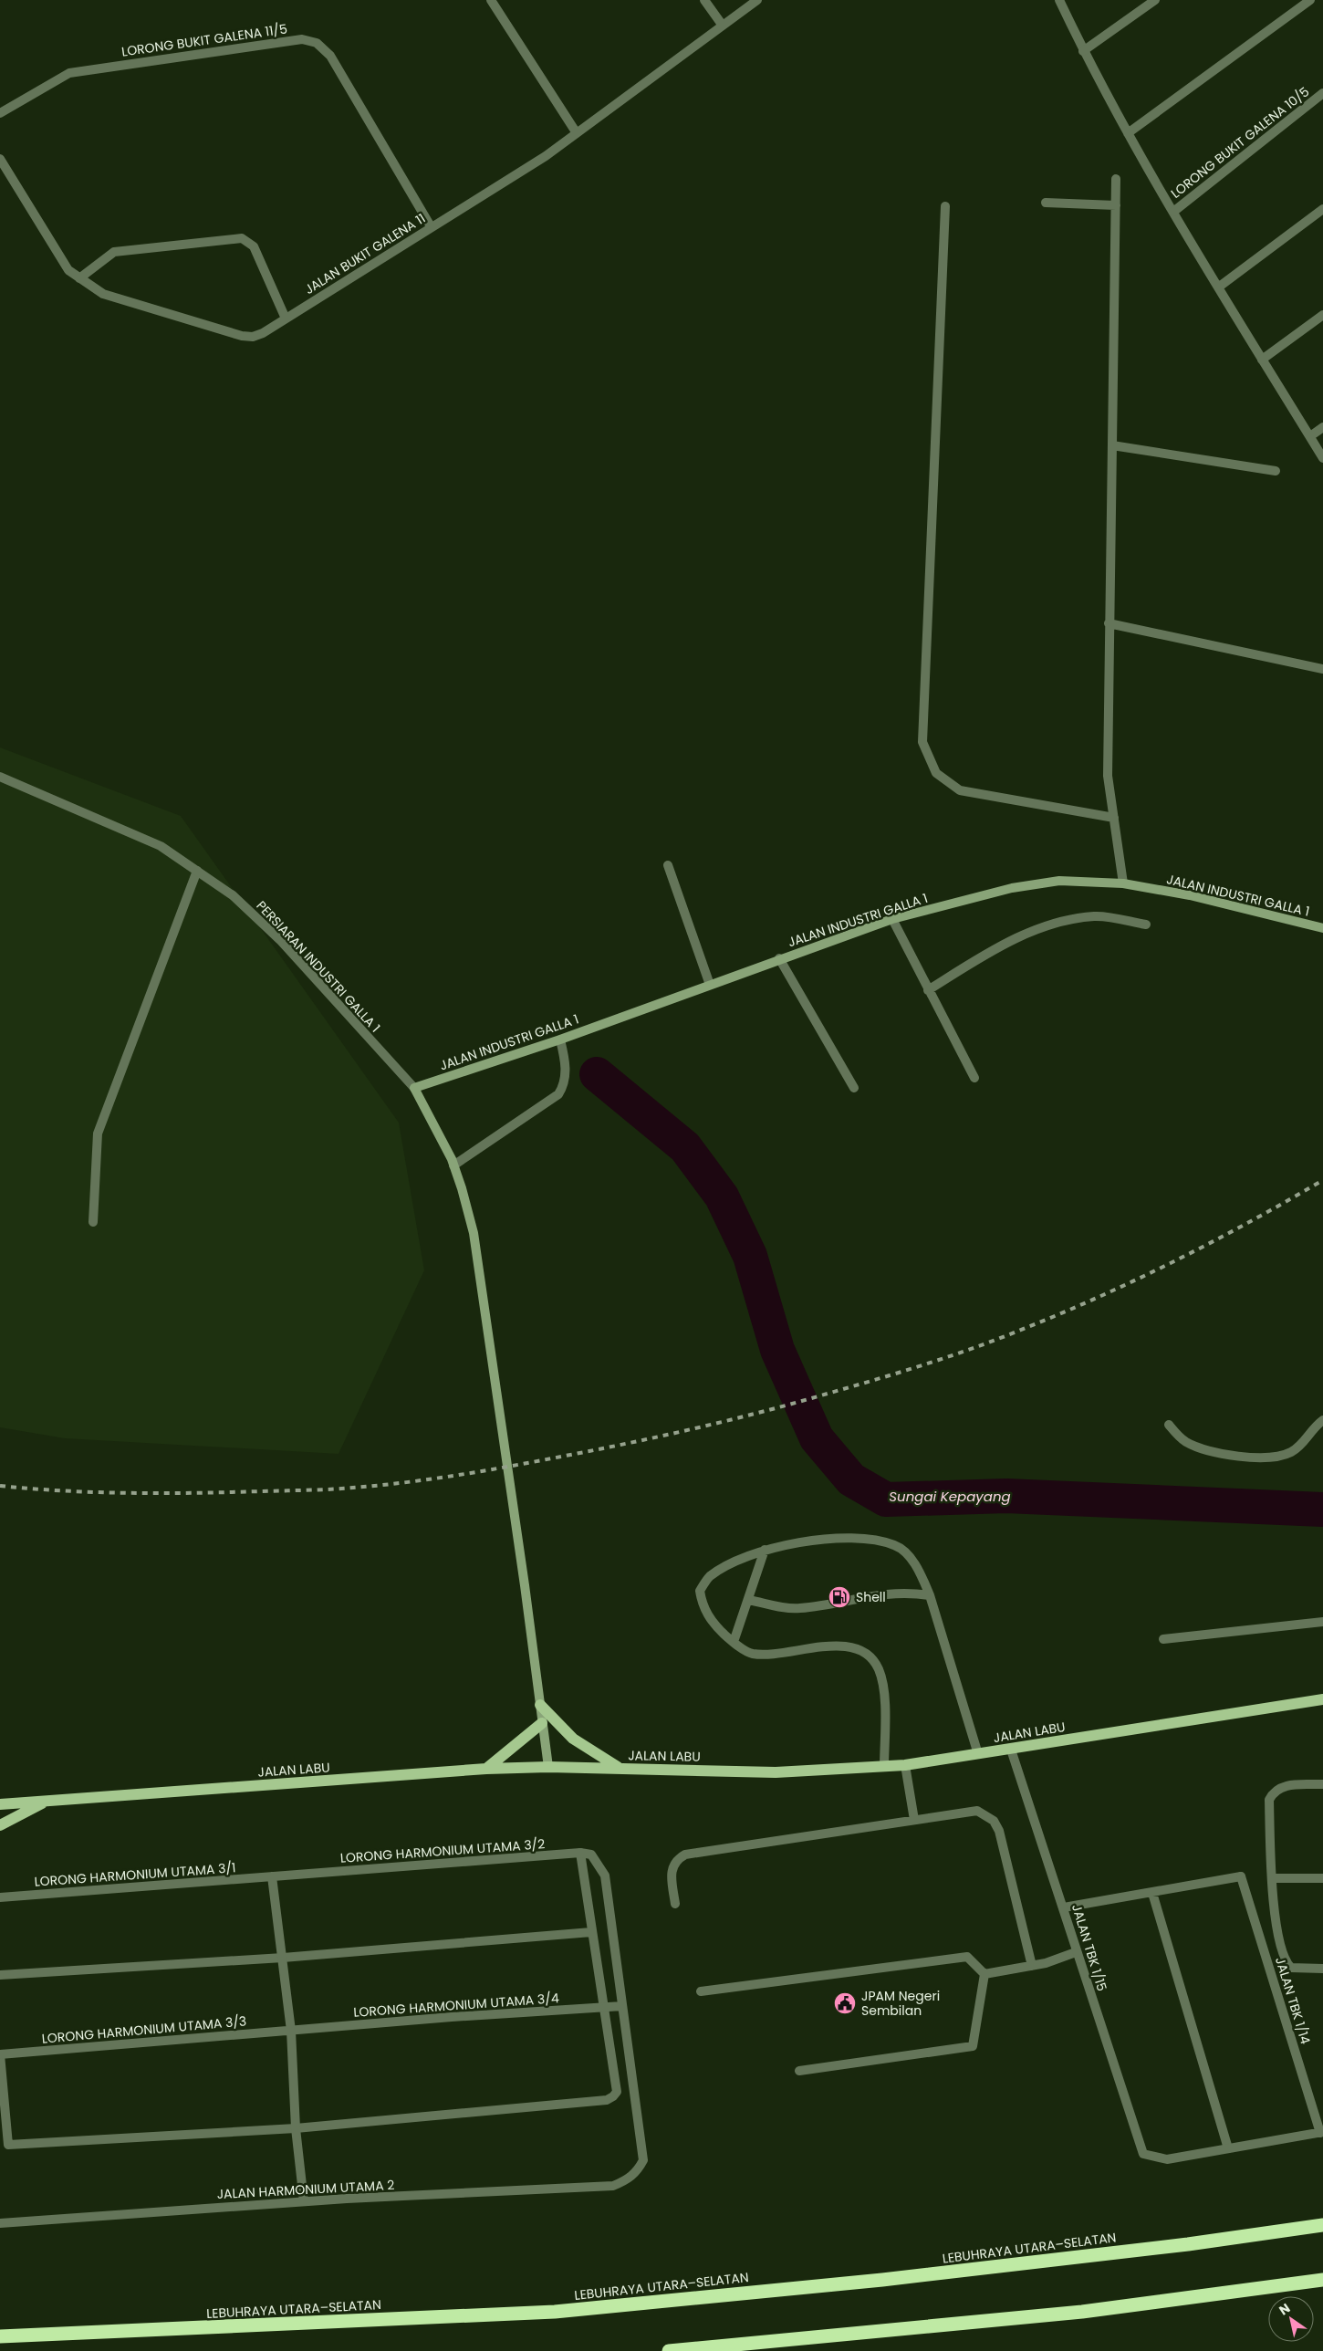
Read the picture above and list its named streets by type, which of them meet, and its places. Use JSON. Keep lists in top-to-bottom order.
{
  "streets": {
    "highway": ["LEBUHRAYA UTARA–SELATAN"],
    "main road": ["JALAN INDUSTRI GALLA 1", "JALAN LABU"],
    "street": [
      "LORONG BUKIT GALENA 11/5",
      "LORONG BUKIT GALENA 10/5",
      "JALAN BUKIT GALENA 11",
      "PERSIARAN INDUSTRI GALLA 1",
      "LORONG HARMONIUM UTAMA 3/2",
      "LORONG HARMONIUM UTAMA 3/1",
      "JALAN TBK 1/15",
      "JALAN TBK 1/14",
      "LORONG HARMONIUM UTAMA 3/4",
      "LORONG HARMONIUM UTAMA 3/3",
      "JALAN HARMONIUM UTAMA 2"
    ]
  },
  "crossings": [
    ["LORONG BUKIT GALENA 11/5", "JALAN BUKIT GALENA 11"],
    ["JALAN INDUSTRI GALLA 1", "PERSIARAN INDUSTRI GALLA 1"],
    ["JALAN LABU", "JALAN TBK 1/15"],
    ["LORONG HARMONIUM UTAMA 3/2", "LORONG HARMONIUM UTAMA 3/1"],
    ["LORONG HARMONIUM UTAMA 3/4", "LORONG HARMONIUM UTAMA 3/3"],
    ["LORONG HARMONIUM UTAMA 3/4", "JALAN HARMONIUM UTAMA 2"]
  ],
  "water": ["Sungai Kepayang"],
  "places": {
    "fuel station": ["Shell"],
    "public building": ["JPAM Negeri Sembilan"]
  },
  "north": "top left"
}
